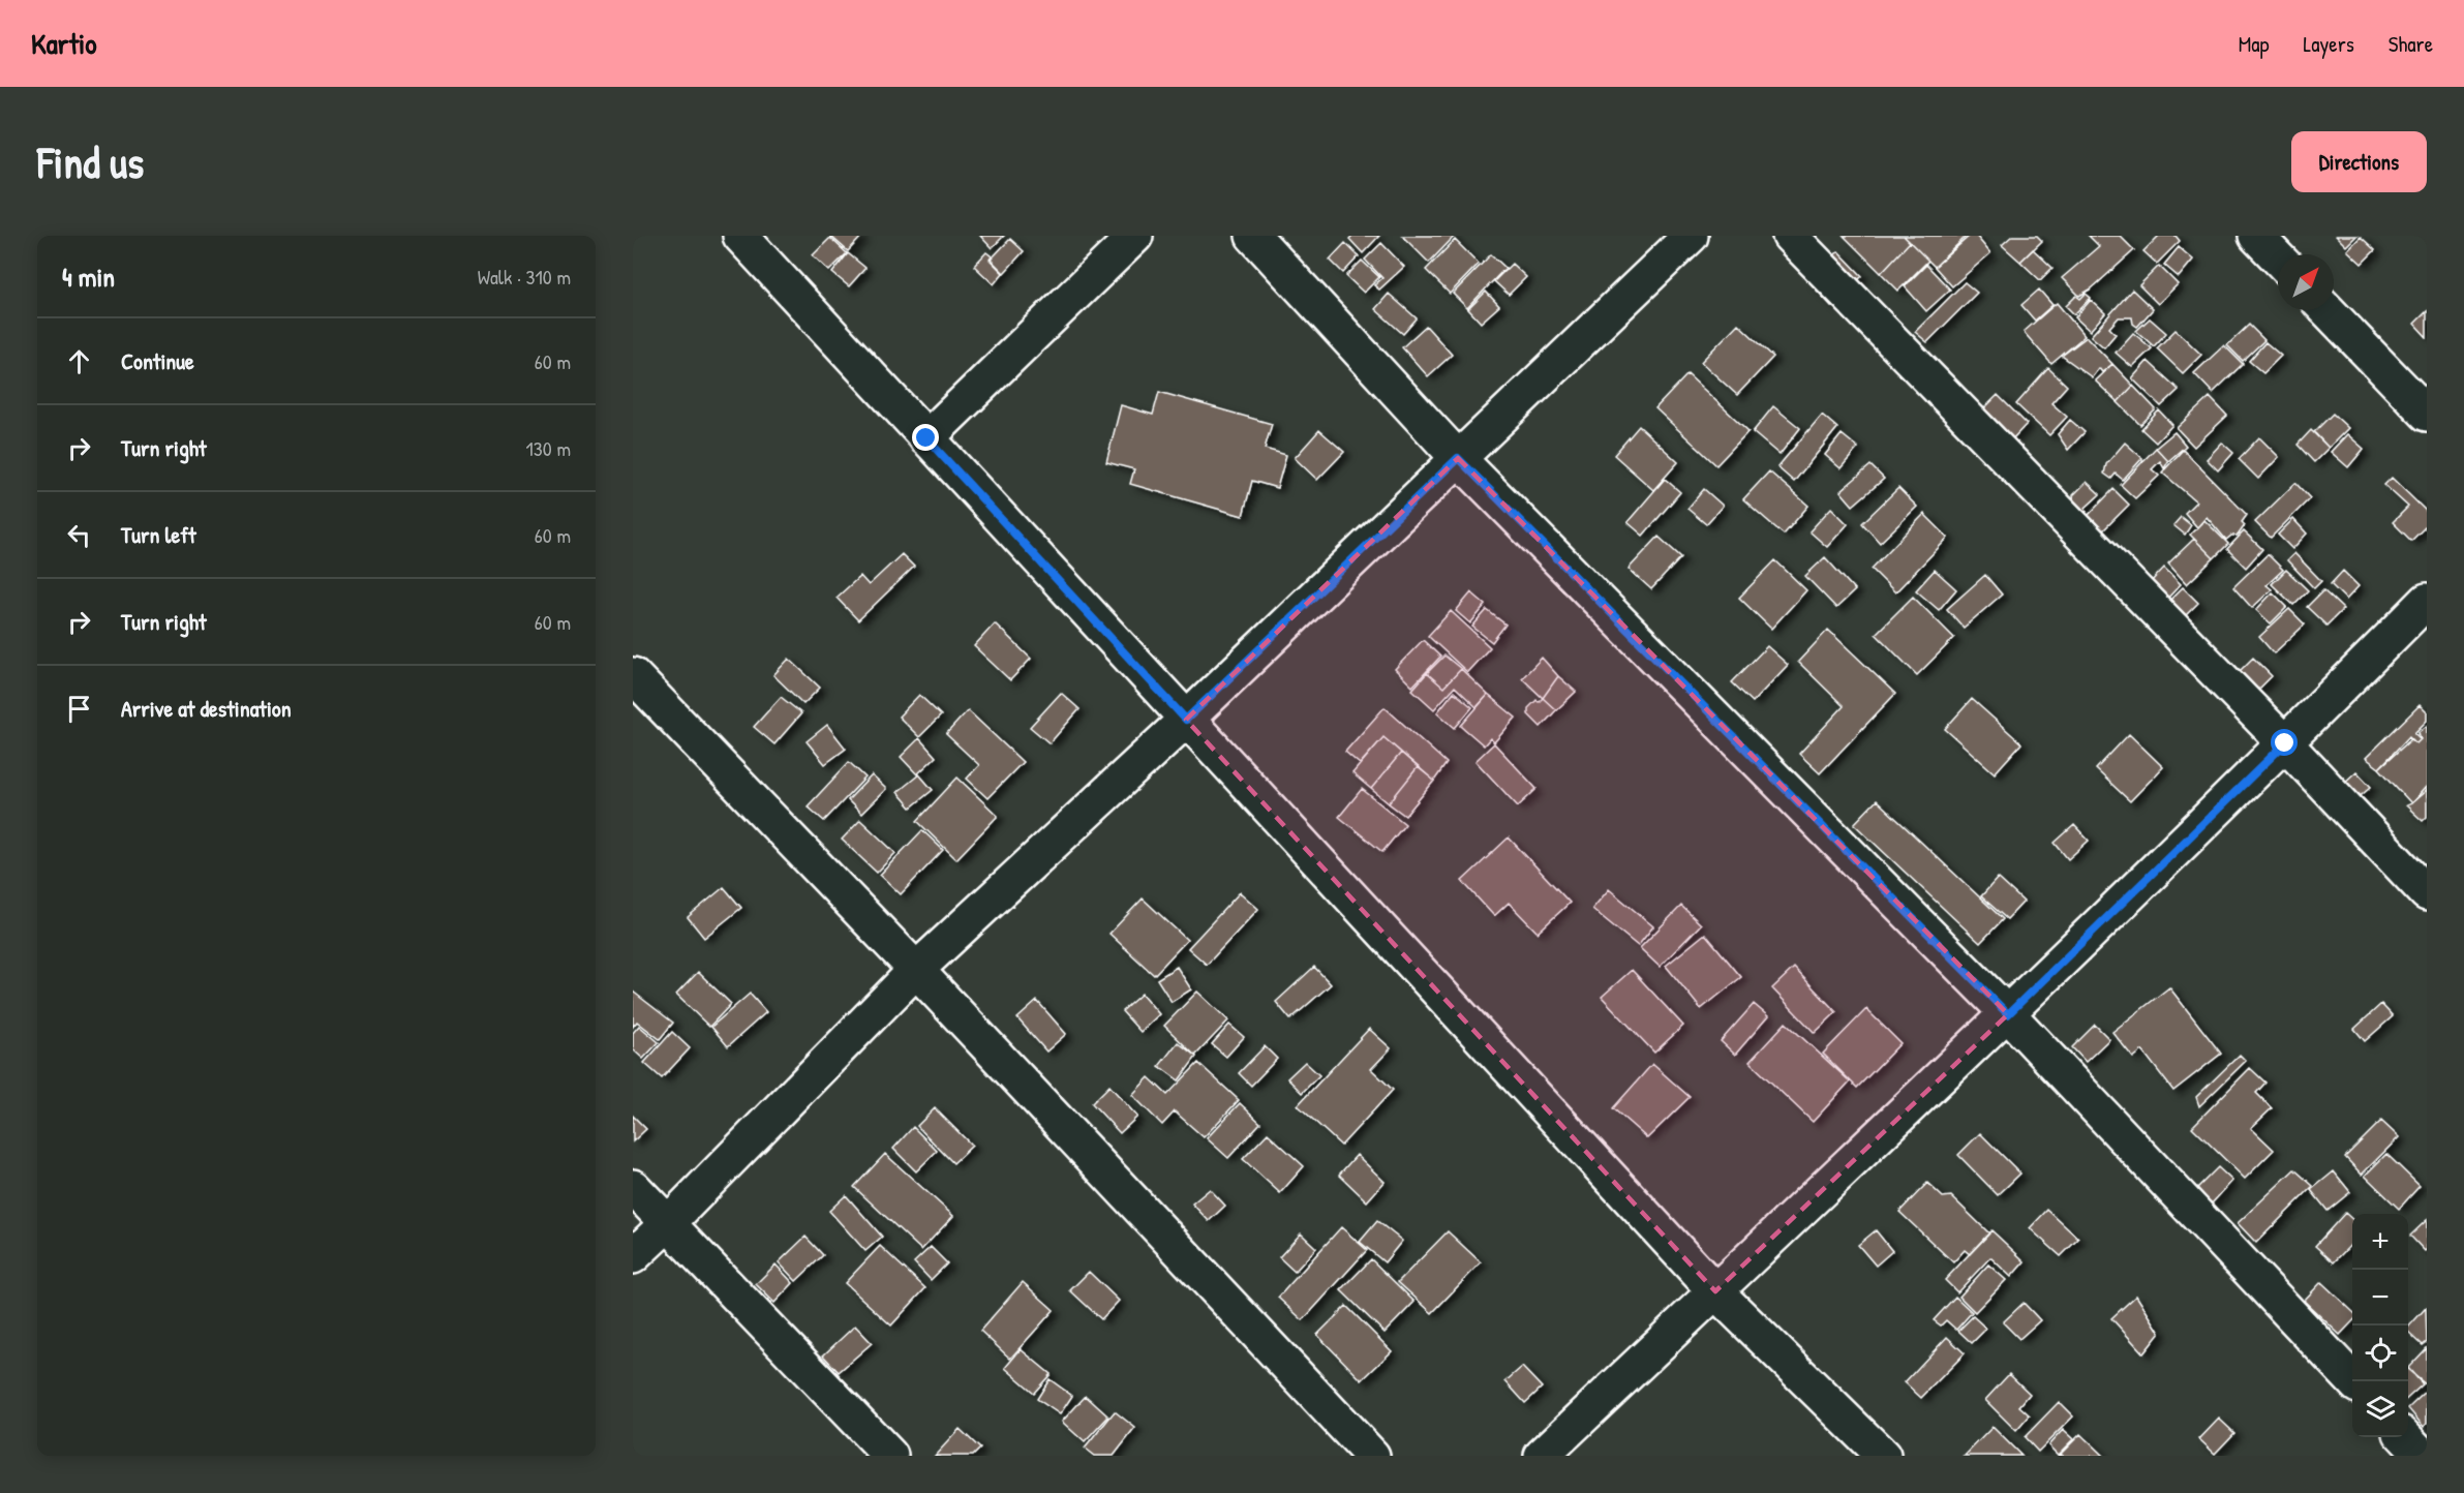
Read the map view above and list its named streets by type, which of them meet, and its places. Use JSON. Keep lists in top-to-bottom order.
{
  "north": "top right",
  "page": {
    "header": "Kartio",
    "nav": ["Map", "Layers", "Share"],
    "buttons": "Directions",
    "title": "Find us",
    "heading": ["4 min", "Walk · 310 m"],
    "list": [
      ["Continue", "60 m"],
      ["Turn right", "130 m"],
      ["Turn left", "60 m"],
      ["Turn right", "60 m"],
      "Arrive at destination"
    ],
    "map_buttons": ["+", "−"]
  }
}
